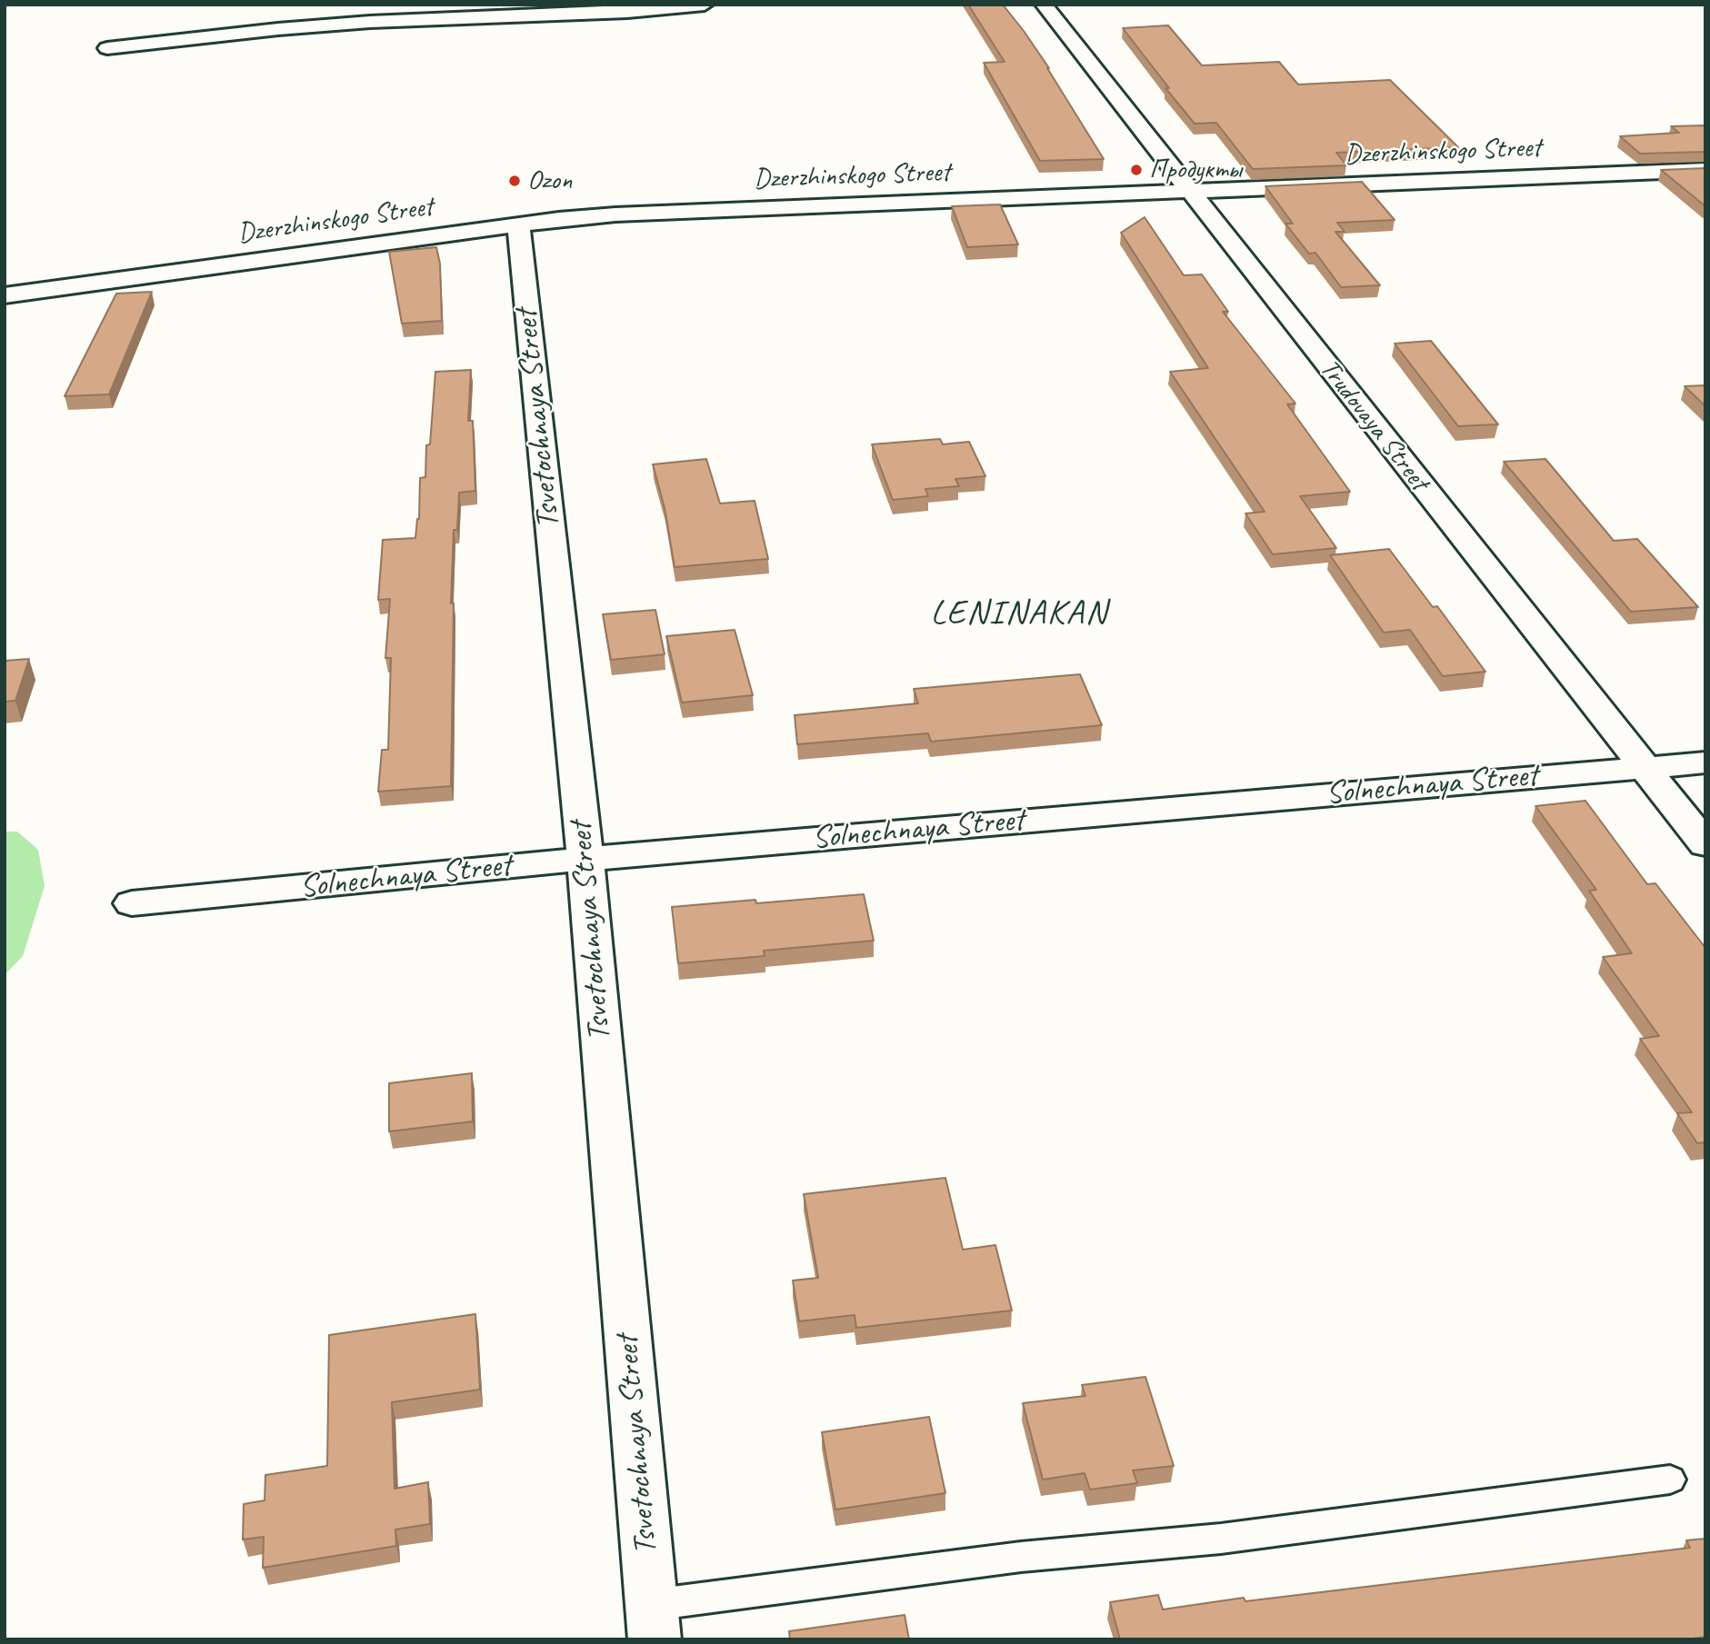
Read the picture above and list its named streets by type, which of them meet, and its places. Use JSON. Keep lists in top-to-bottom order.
{
  "streets": {
    "street": [
      "Dzerzhinskogo Street",
      "Tsvetochnaya Street",
      "Trudovaya Street",
      "Solnechnaya Street"
    ]
  },
  "crossings": [
    ["Dzerzhinskogo Street", "Tsvetochnaya Street"],
    ["Dzerzhinskogo Street", "Trudovaya Street"],
    ["Tsvetochnaya Street", "Solnechnaya Street"],
    ["Trudovaya Street", "Solnechnaya Street"]
  ],
  "districts": ["LENINAKAN"],
  "places": ["Продукты", "Ozon"]
}
